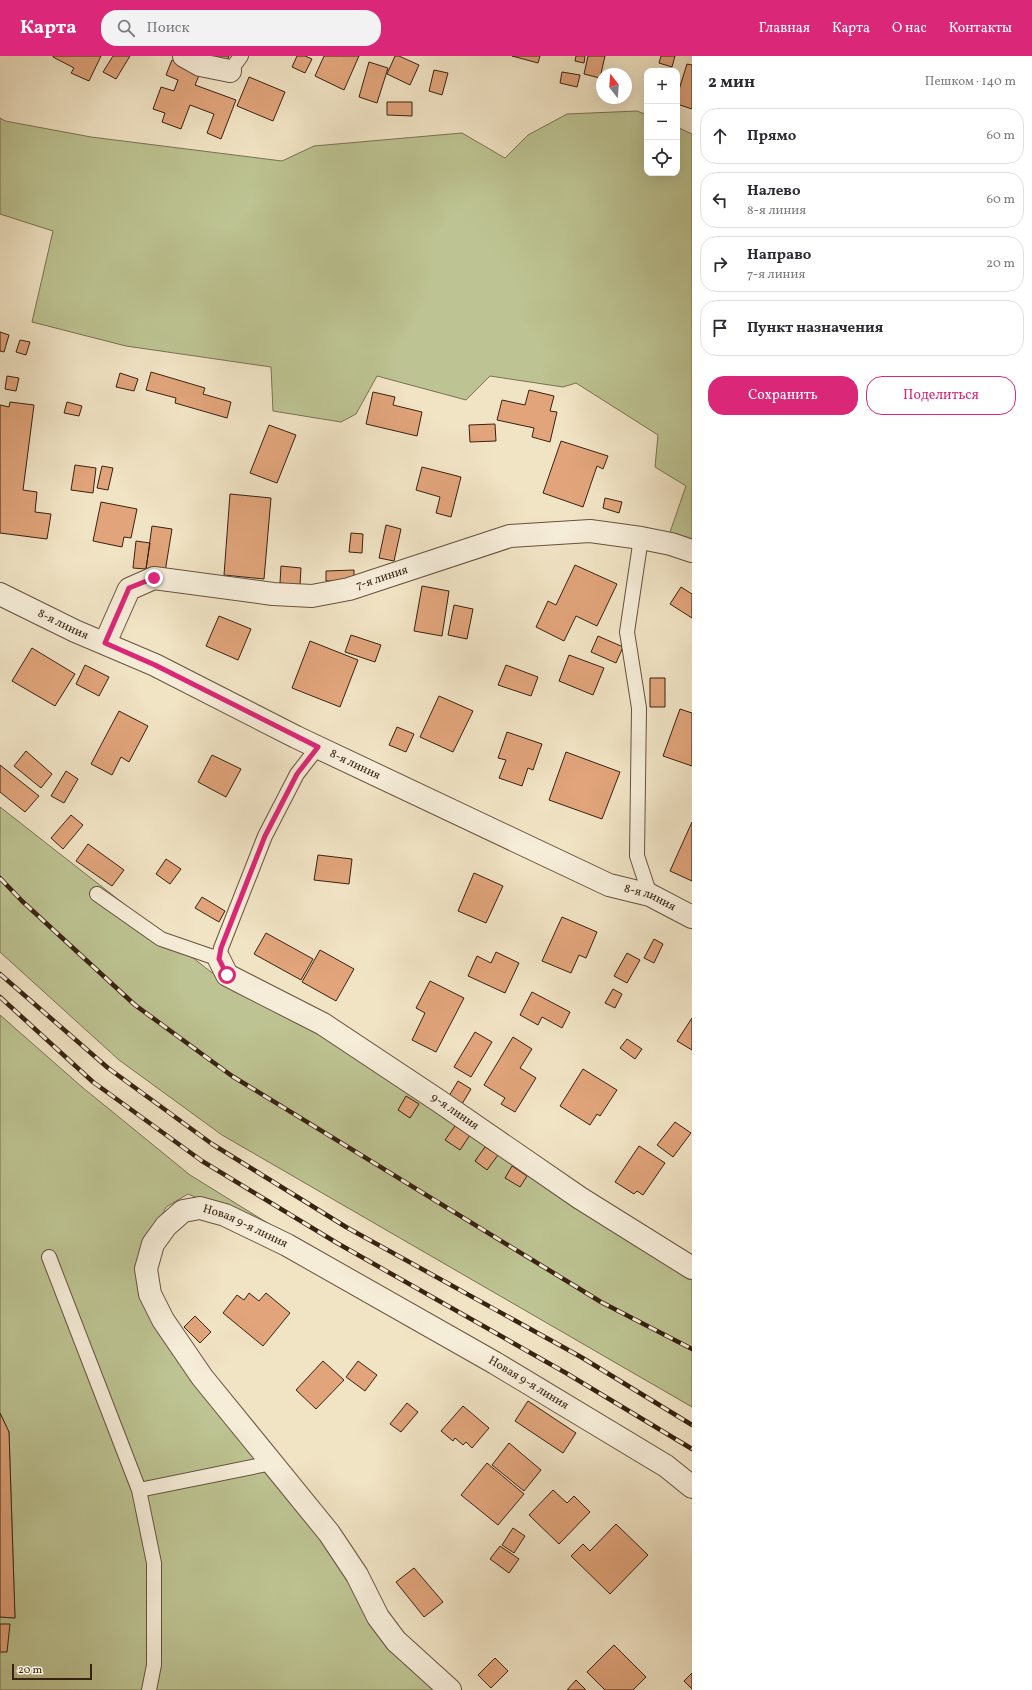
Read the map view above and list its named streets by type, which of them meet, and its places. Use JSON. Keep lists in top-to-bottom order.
{
  "streets": {
    "street": [
      "7-я линия",
      "8-я линия",
      "9-я линия",
      "Новая 9-я линия"
    ]
  },
  "crossings": [
    ["7-я линия", "8-я линия"]
  ],
  "scale_bar": "20 m",
  "north": "top",
  "page": {
    "header": "Карта",
    "search": "Поиск",
    "nav": [
      "Главная",
      "Карта",
      "О нас",
      "Контакты"
    ],
    "heading": ["2 мин", "Пешком · 140 m"],
    "map_buttons": ["+", "−"],
    "list": [
      ["Прямо", "60 m"],
      ["Налево", "8-я линия", "60 m"],
      ["Направо", "7-я линия", "20 m"],
      "Пункт назначения"
    ],
    "buttons": ["Сохранить", "Поделиться"],
    "scale": "20 m"
  }
}
